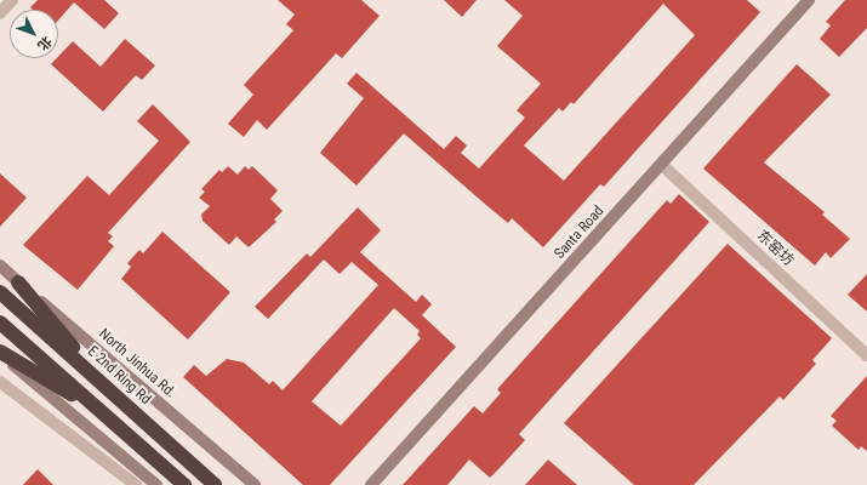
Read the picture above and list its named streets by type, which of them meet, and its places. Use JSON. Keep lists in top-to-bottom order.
{
  "streets": {
    "highway": ["E 2nd Ring Rd"],
    "street": ["Santa Road", "东窑坊", "North Jinhua Rd."]
  },
  "crossings": [
    ["Santa Road", "东窑坊"]
  ],
  "north": "bottom right"
}
